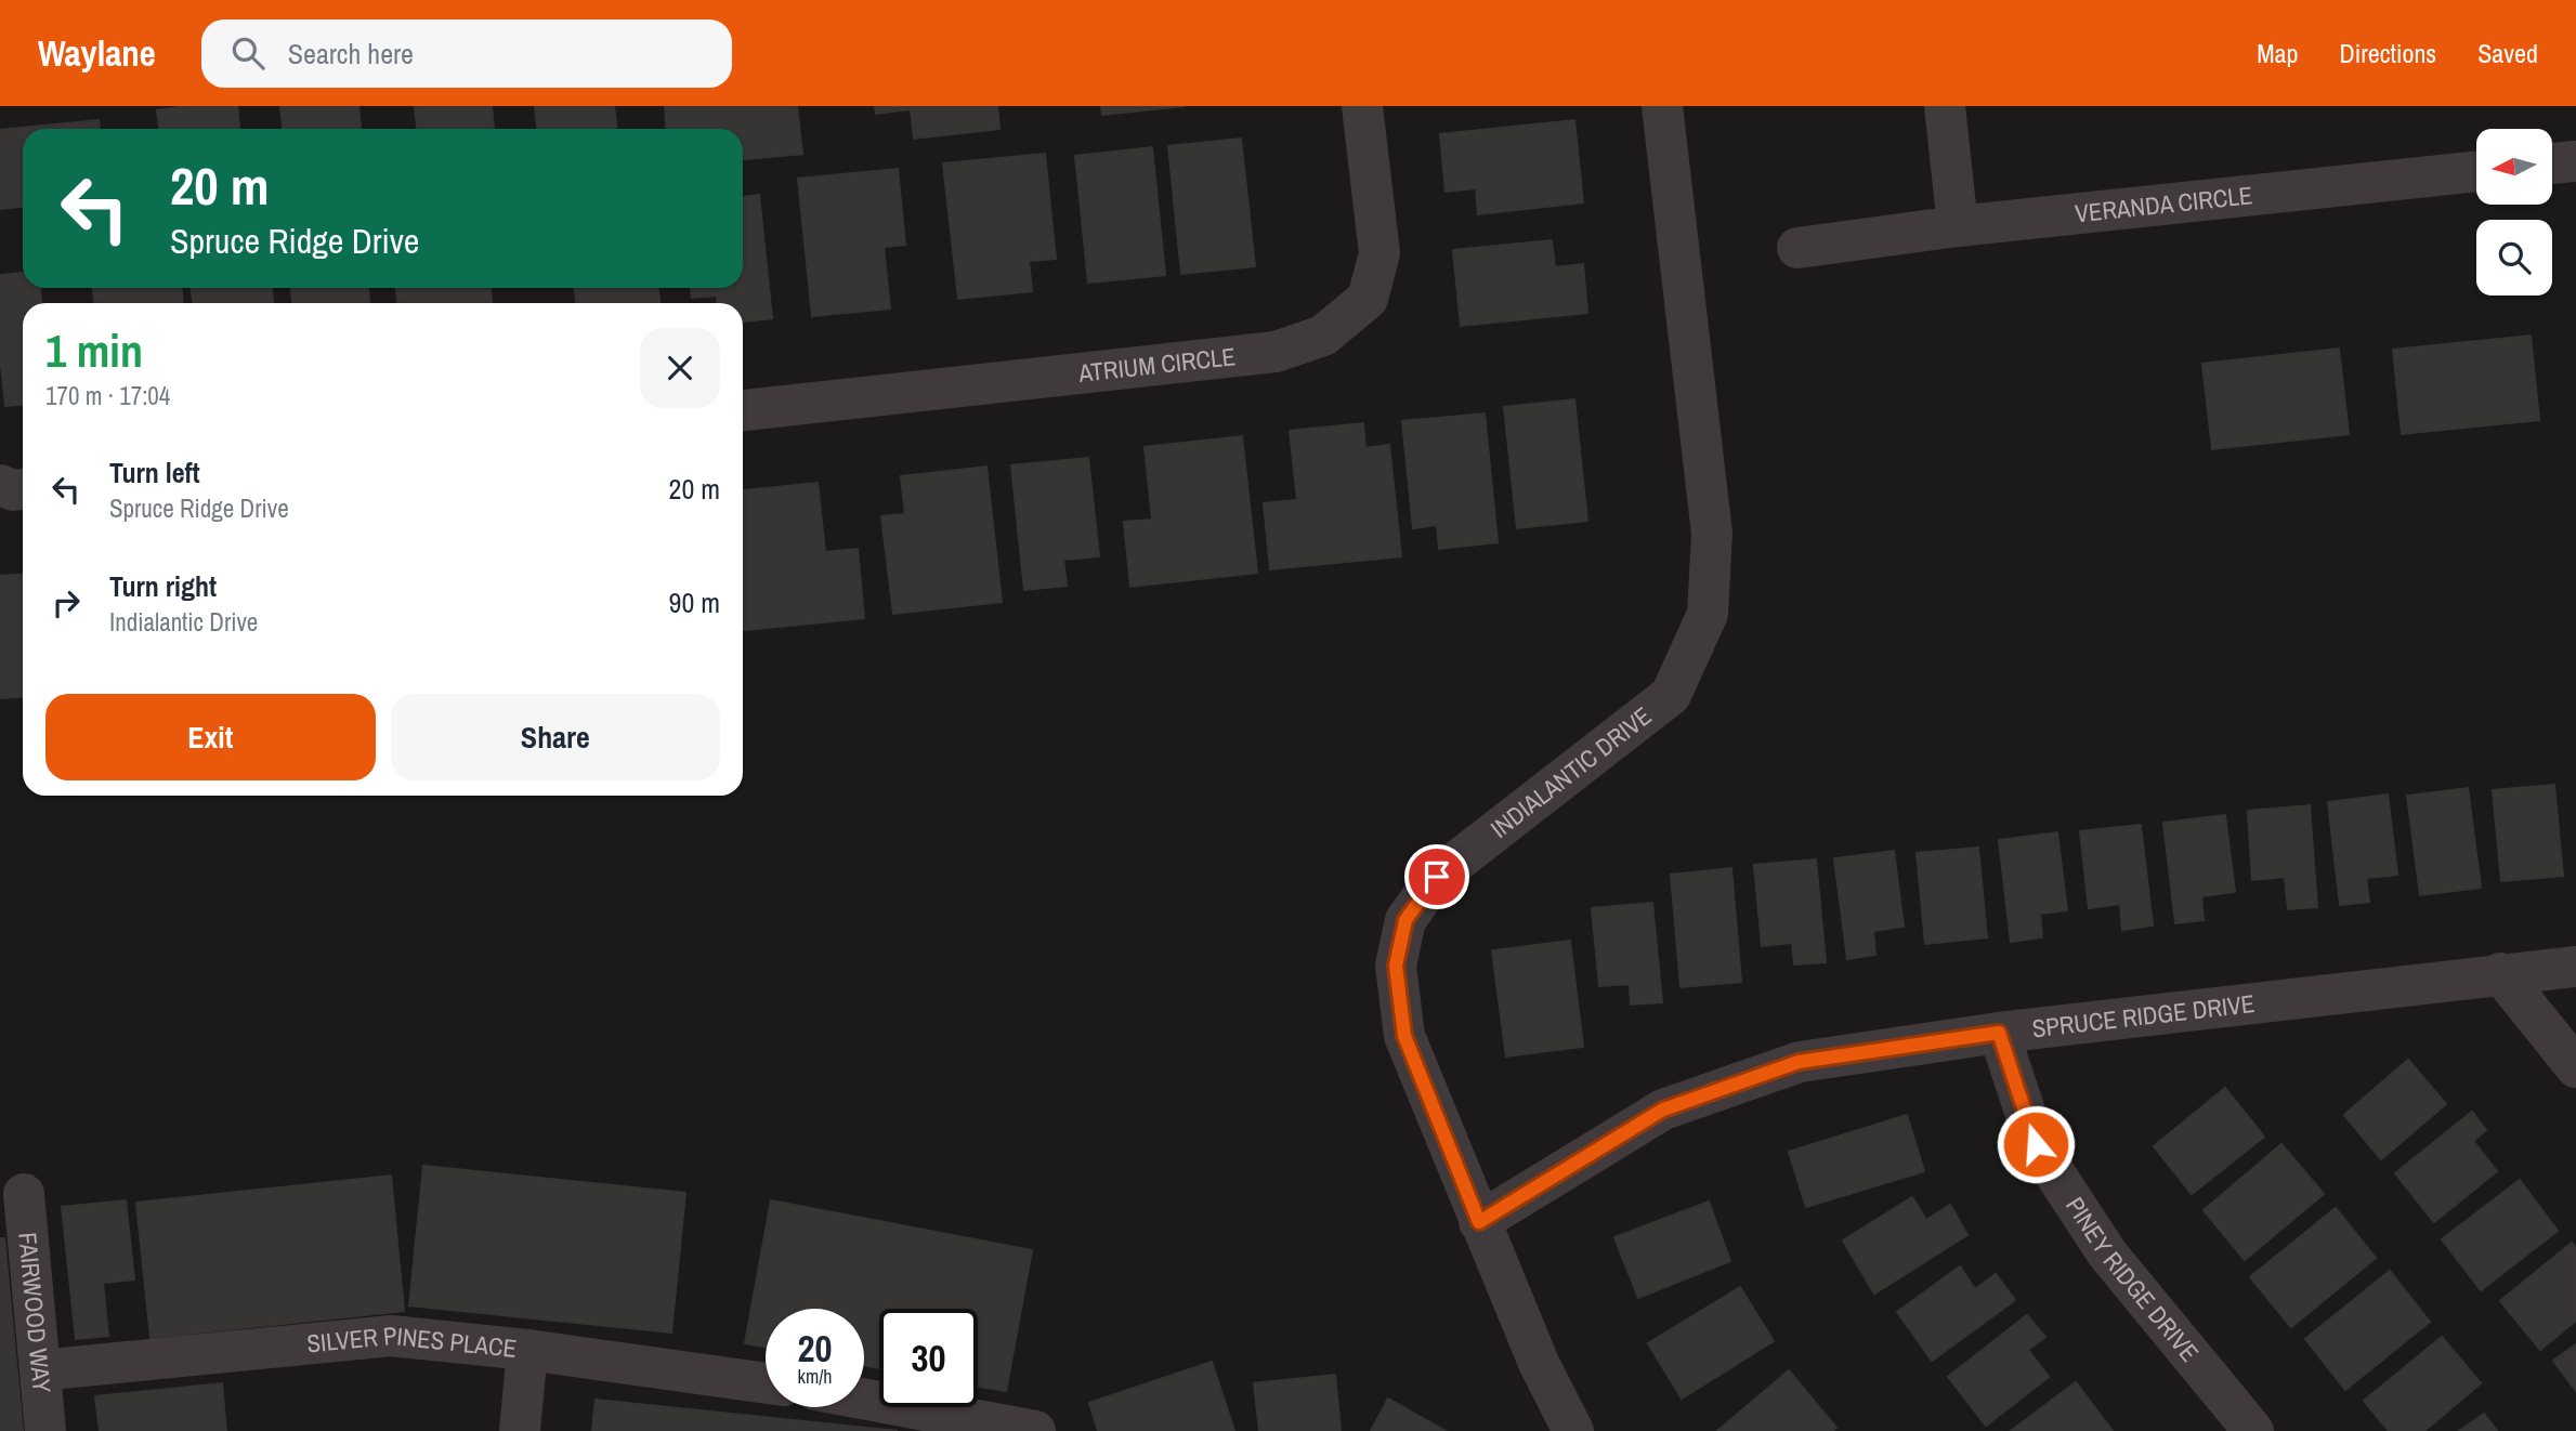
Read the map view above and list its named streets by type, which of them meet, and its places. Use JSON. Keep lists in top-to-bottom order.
{
  "streets": {
    "street": [
      "VERANDA CIRCLE",
      "ATRIUM CIRCLE",
      "INDIALANTIC DRIVE",
      "SPRUCE RIDGE DRIVE",
      "PINEY RIDGE DRIVE",
      "FAIRWOOD WAY",
      "SILVER PINES PLACE"
    ]
  },
  "crossings": [
    ["INDIALANTIC DRIVE", "SPRUCE RIDGE DRIVE"],
    ["SPRUCE RIDGE DRIVE", "PINEY RIDGE DRIVE"],
    ["FAIRWOOD WAY", "SILVER PINES PLACE"]
  ],
  "north": "left",
  "page": {
    "header": "Waylane",
    "search": "Search here",
    "nav": ["Map", "Directions", "Saved"],
    "turn": ["20 m", "Spruce Ridge Drive"],
    "heading": ["1 min", "170 m · 17:04"],
    "list": [
      {
        "name": "Turn left",
        "note": "Spruce Ridge Drive",
        "value": "20 m"
      },
      {
        "name": "Turn right",
        "note": "Indialantic Drive",
        "value": "90 m"
      }
    ],
    "buttons": ["Exit", "Share"],
    "speed": "20 km/h",
    "limit": "30"
  }
}
